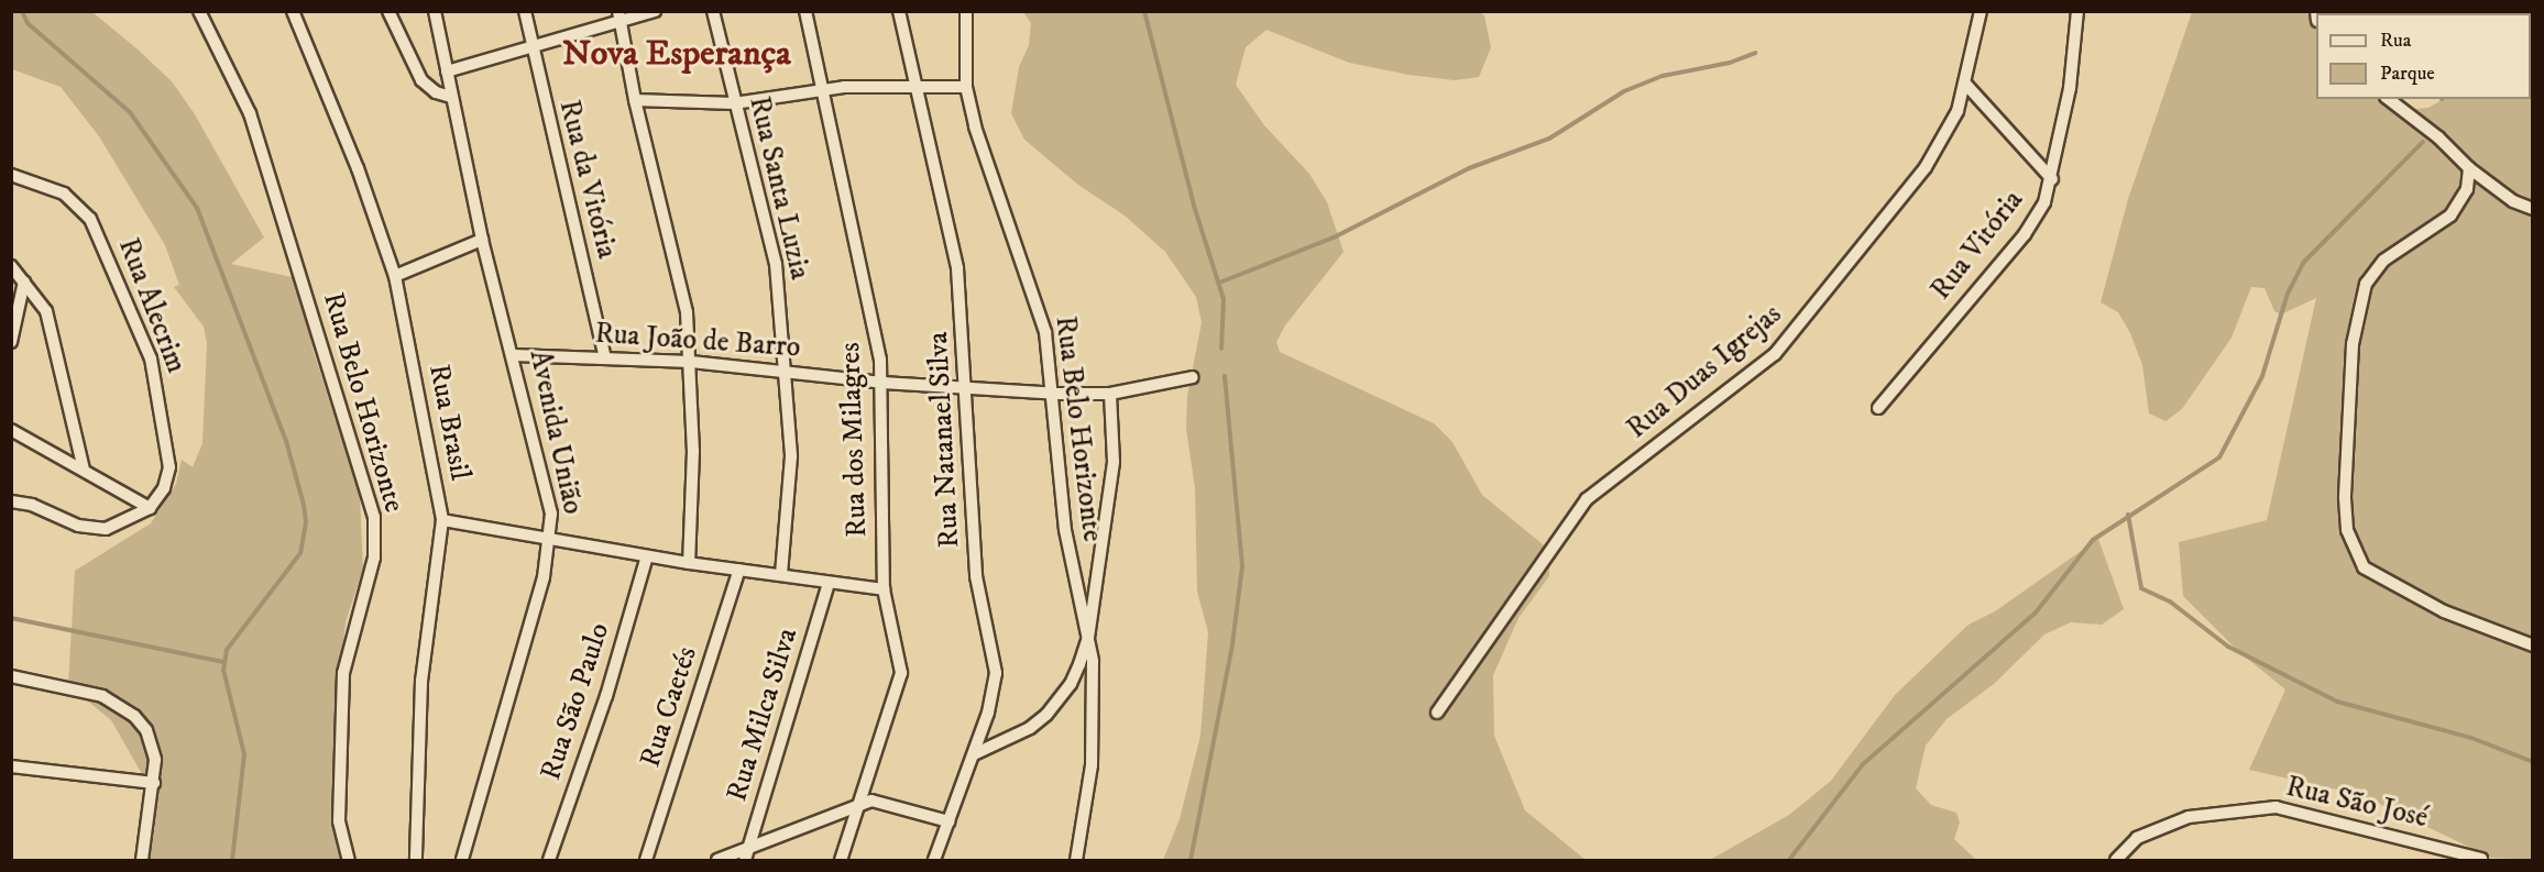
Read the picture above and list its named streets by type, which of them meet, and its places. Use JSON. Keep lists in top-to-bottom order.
{
  "streets": {
    "street": [
      "Rua da Vitória",
      "Rua Santa Luzia",
      "Rua Vitória",
      "Rua Alecrim",
      "Rua João de Barro",
      "Rua Duas Igrejas",
      "Rua Belo Horizonte",
      "Rua Brasil",
      "Avenida União",
      "Rua dos Milagres",
      "Rua Natanael Silva",
      "Rua São Paulo",
      "Rua Caetés",
      "Rua Milca Silva",
      "Rua São José"
    ]
  },
  "crossings": [
    ["Rua da Vitória", "Rua João de Barro"],
    ["Rua Santa Luzia", "Rua João de Barro"],
    ["Rua João de Barro", "Rua Belo Horizonte"],
    ["Rua João de Barro", "Avenida União"],
    ["Rua João de Barro", "Rua dos Milagres"],
    ["Rua João de Barro", "Rua Natanael Silva"]
  ],
  "districts": ["Nova Esperança"],
  "legend": ["Rua", "Parque"]
}
